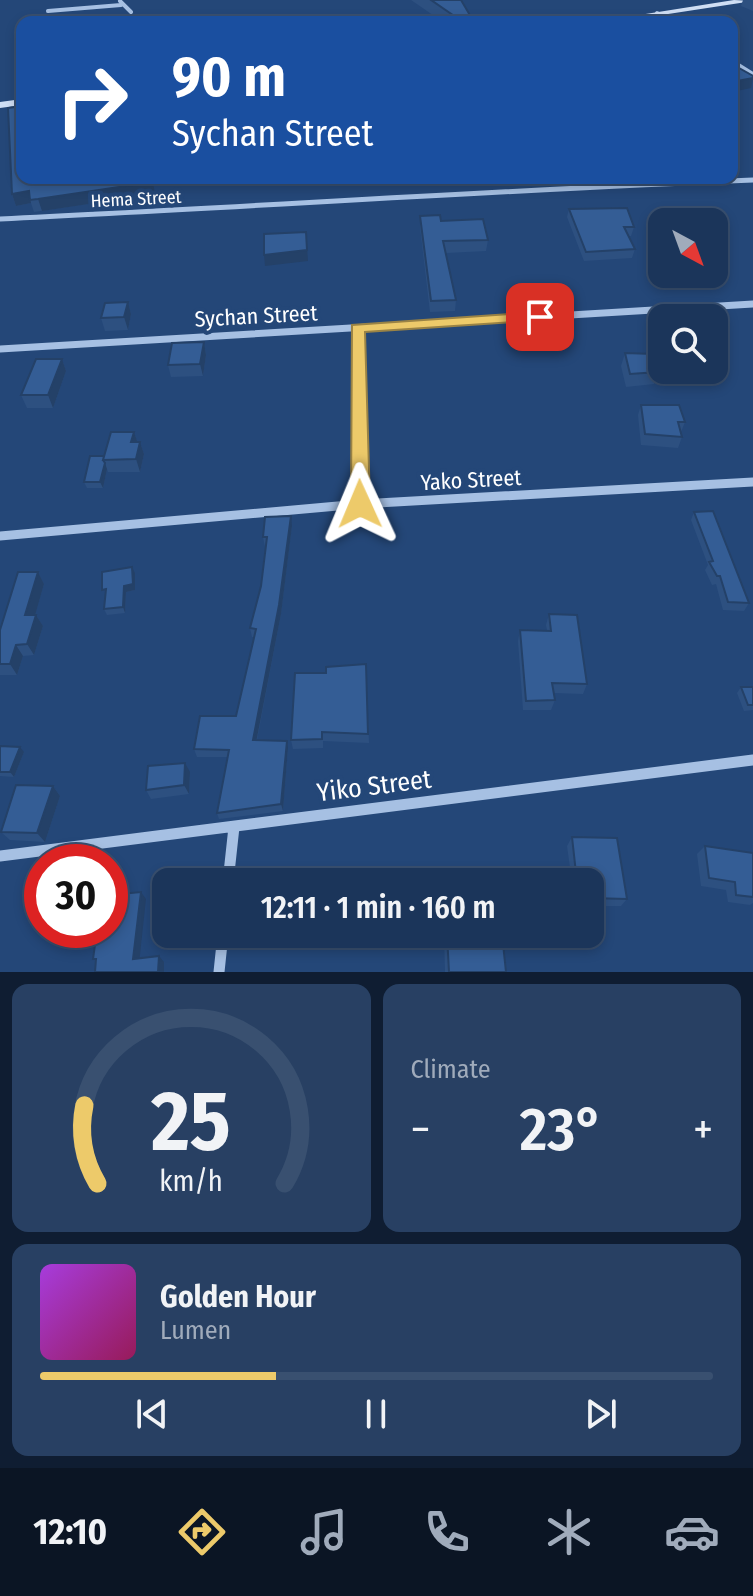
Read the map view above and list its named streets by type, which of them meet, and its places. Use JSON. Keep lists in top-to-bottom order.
{
  "streets": {
    "street": [
      "Hema Street",
      "Sychan Street",
      "Yako Street",
      "Yiko Street"
    ]
  },
  "north": "bottom right",
  "page": {
    "turn": ["90 m", "Sychan Street"],
    "limit": "30",
    "trip": "12:11 · 1 min · 160 m",
    "tile": "Climate",
    "heat": ["−", "23°", "+"],
    "song": ["Golden Hour", "Lumen"],
    "tabs": "12:10",
    "gauge": ["25", "km/h"]
  }
}
